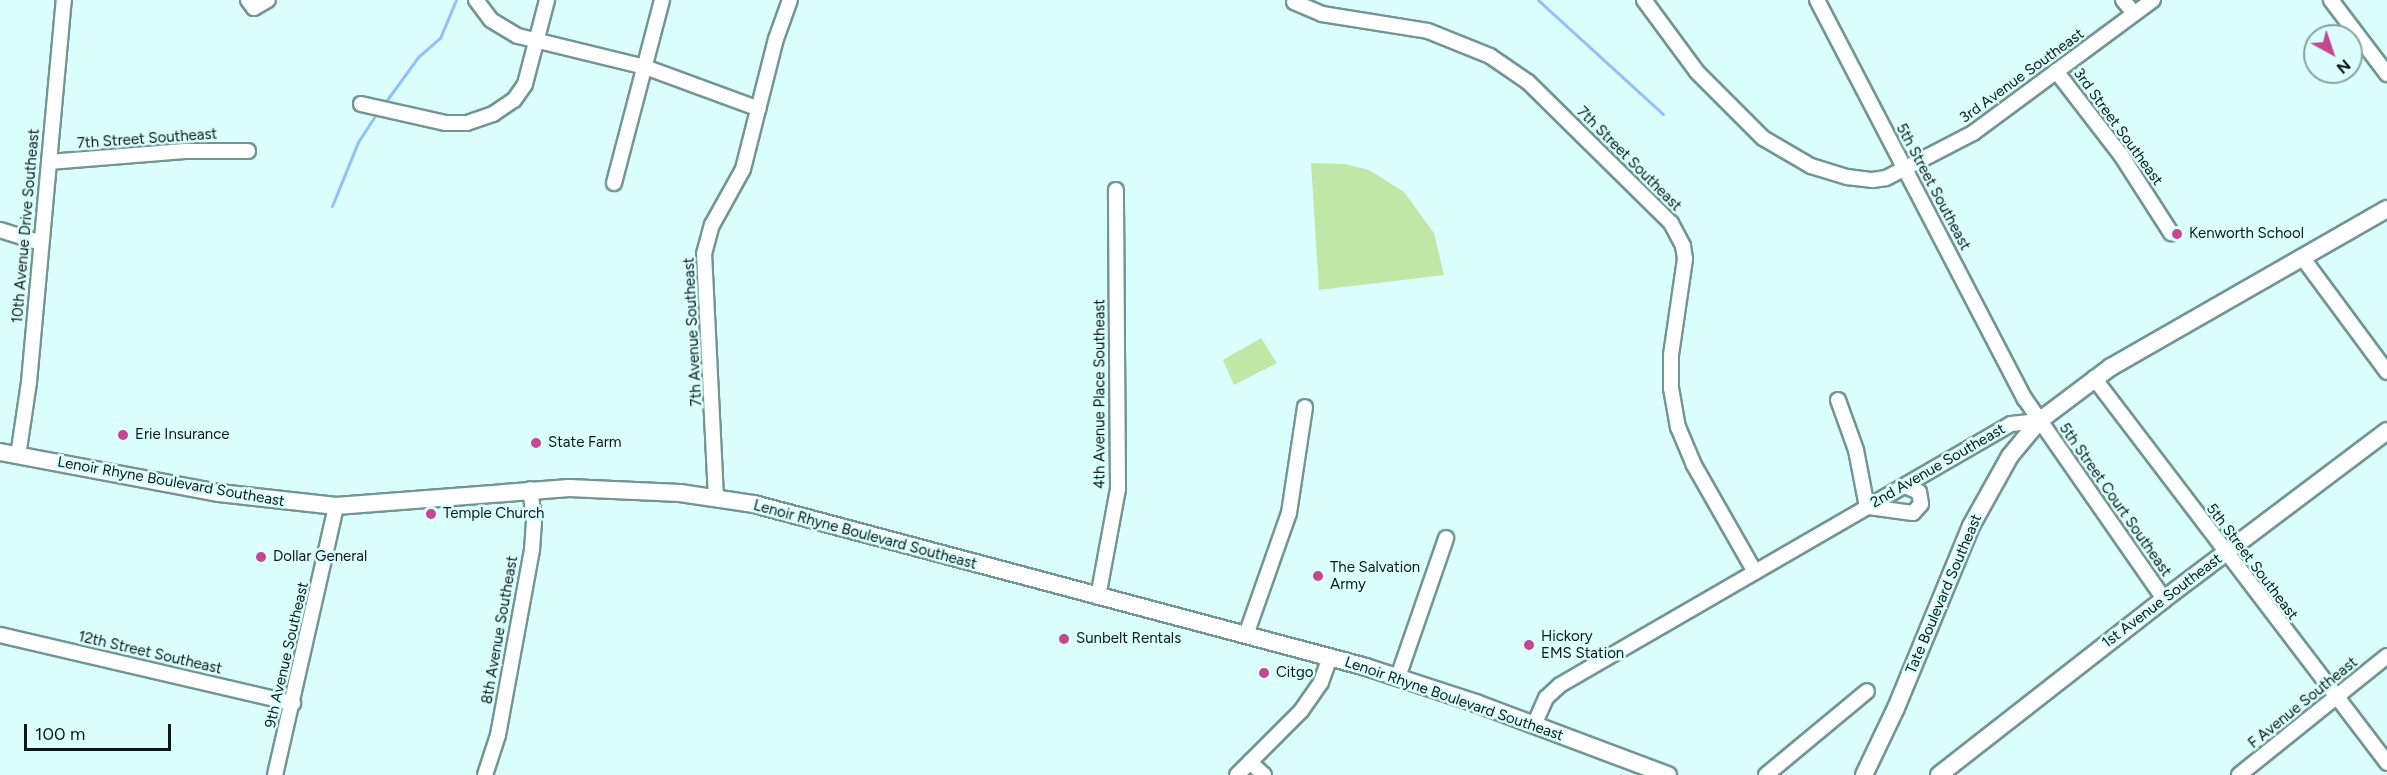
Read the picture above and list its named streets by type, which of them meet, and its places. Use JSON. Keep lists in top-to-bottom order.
{
  "streets": {
    "main road": ["Lenoir Rhyne Boulevard Southeast", "Tate Boulevard Southeast", "1st Avenue Southeast"],
    "street": [
      "3rd Avenue Southeast",
      "3rd Street Southeast",
      "7th Street Southeast",
      "5th Street Southeast",
      "10th Avenue Drive Southeast",
      "7th Avenue Southeast",
      "4th Avenue Place Southeast",
      "2nd Avenue Southeast",
      "5th Street Court Southeast",
      "8th Avenue Southeast",
      "12th Street Southeast",
      "9th Avenue Southeast",
      "F Avenue Southeast"
    ]
  },
  "crossings": [
    ["3rd Avenue Southeast", "3rd Street Southeast"],
    ["3rd Avenue Southeast", "5th Street Southeast"],
    ["7th Street Southeast", "10th Avenue Drive Southeast"],
    ["7th Street Southeast", "2nd Avenue Southeast"],
    ["5th Street Southeast", "2nd Avenue Southeast"],
    ["5th Street Southeast", "5th Street Court Southeast"],
    ["5th Street Southeast", "Tate Boulevard Southeast"],
    ["5th Street Southeast", "1st Avenue Southeast"],
    ["5th Street Southeast", "F Avenue Southeast"],
    ["10th Avenue Drive Southeast", "Lenoir Rhyne Boulevard Southeast"],
    ["7th Avenue Southeast", "Lenoir Rhyne Boulevard Southeast"],
    ["4th Avenue Place Southeast", "Lenoir Rhyne Boulevard Southeast"],
    ["2nd Avenue Southeast", "Lenoir Rhyne Boulevard Southeast"],
    ["2nd Avenue Southeast", "5th Street Court Southeast"],
    ["2nd Avenue Southeast", "Tate Boulevard Southeast"],
    ["Lenoir Rhyne Boulevard Southeast", "8th Avenue Southeast"],
    ["Lenoir Rhyne Boulevard Southeast", "9th Avenue Southeast"],
    ["5th Street Court Southeast", "Tate Boulevard Southeast"],
    ["5th Street Court Southeast", "1st Avenue Southeast"],
    ["12th Street Southeast", "9th Avenue Southeast"]
  ],
  "places": [
    "Kenworth School",
    "Erie Insurance",
    "State Farm",
    "Temple Church",
    "Dollar General",
    "The Salvation Army",
    "Sunbelt Rentals",
    "Hickory EMS Station",
    "Citgo"
  ],
  "scale_bar": "100 m",
  "north": "bottom right"
}
